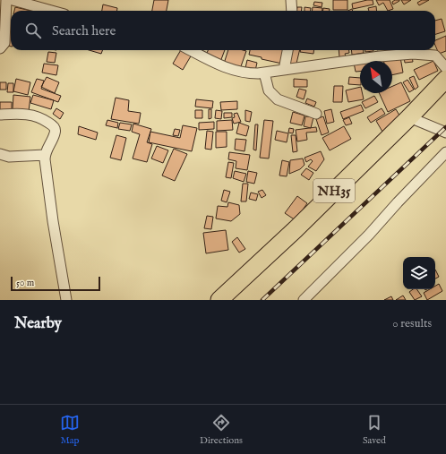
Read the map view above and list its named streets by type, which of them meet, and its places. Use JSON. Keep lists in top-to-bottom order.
{
  "streets": {
    "highway": ["NH35"]
  },
  "scale_bar": "50 m",
  "north": "top left",
  "page": {
    "search": "Search here",
    "scale": "50 m",
    "heading": ["Nearby", "0 results"],
    "nav": ["Map", "Directions", "Saved"]
  }
}
